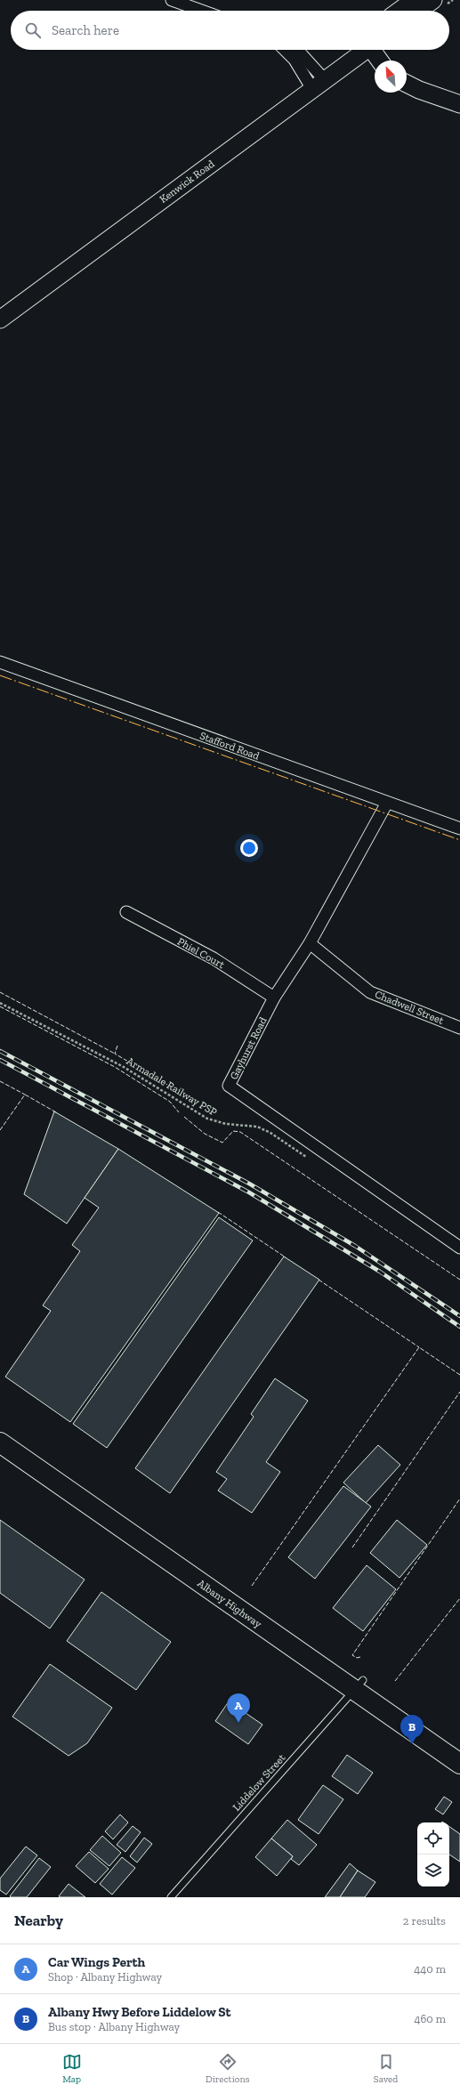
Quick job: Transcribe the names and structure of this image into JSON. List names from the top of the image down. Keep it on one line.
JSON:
{"streets":{"highway":["Albany Highway"],"main road":["Kenwick Road"],"street":["Stafford Road","Phiel Court","Chadwell Street","Gayhurst Road"],"lane":["Liddelow Street"],"path":["Armadale Railway PSP"]},"crossings":[["Stafford Road","Gayhurst Road"],["Phiel Court","Gayhurst Road"],["Chadwell Street","Gayhurst Road"],["Albany Highway","Liddelow Street"]],"north":"top left","page":{"search":"Search here","pins":["A","B"],"heading":["Nearby","2 results"],"list":[{"mark":"A","name":"Car Wings Perth","note":"Shop · Albany Highway","value":"440 m"},{"mark":"B","name":"Albany Hwy Before Liddelow St","note":"Bus stop · Albany Highway","value":"460 m"}],"nav":["Map","Directions","Saved"]}}
